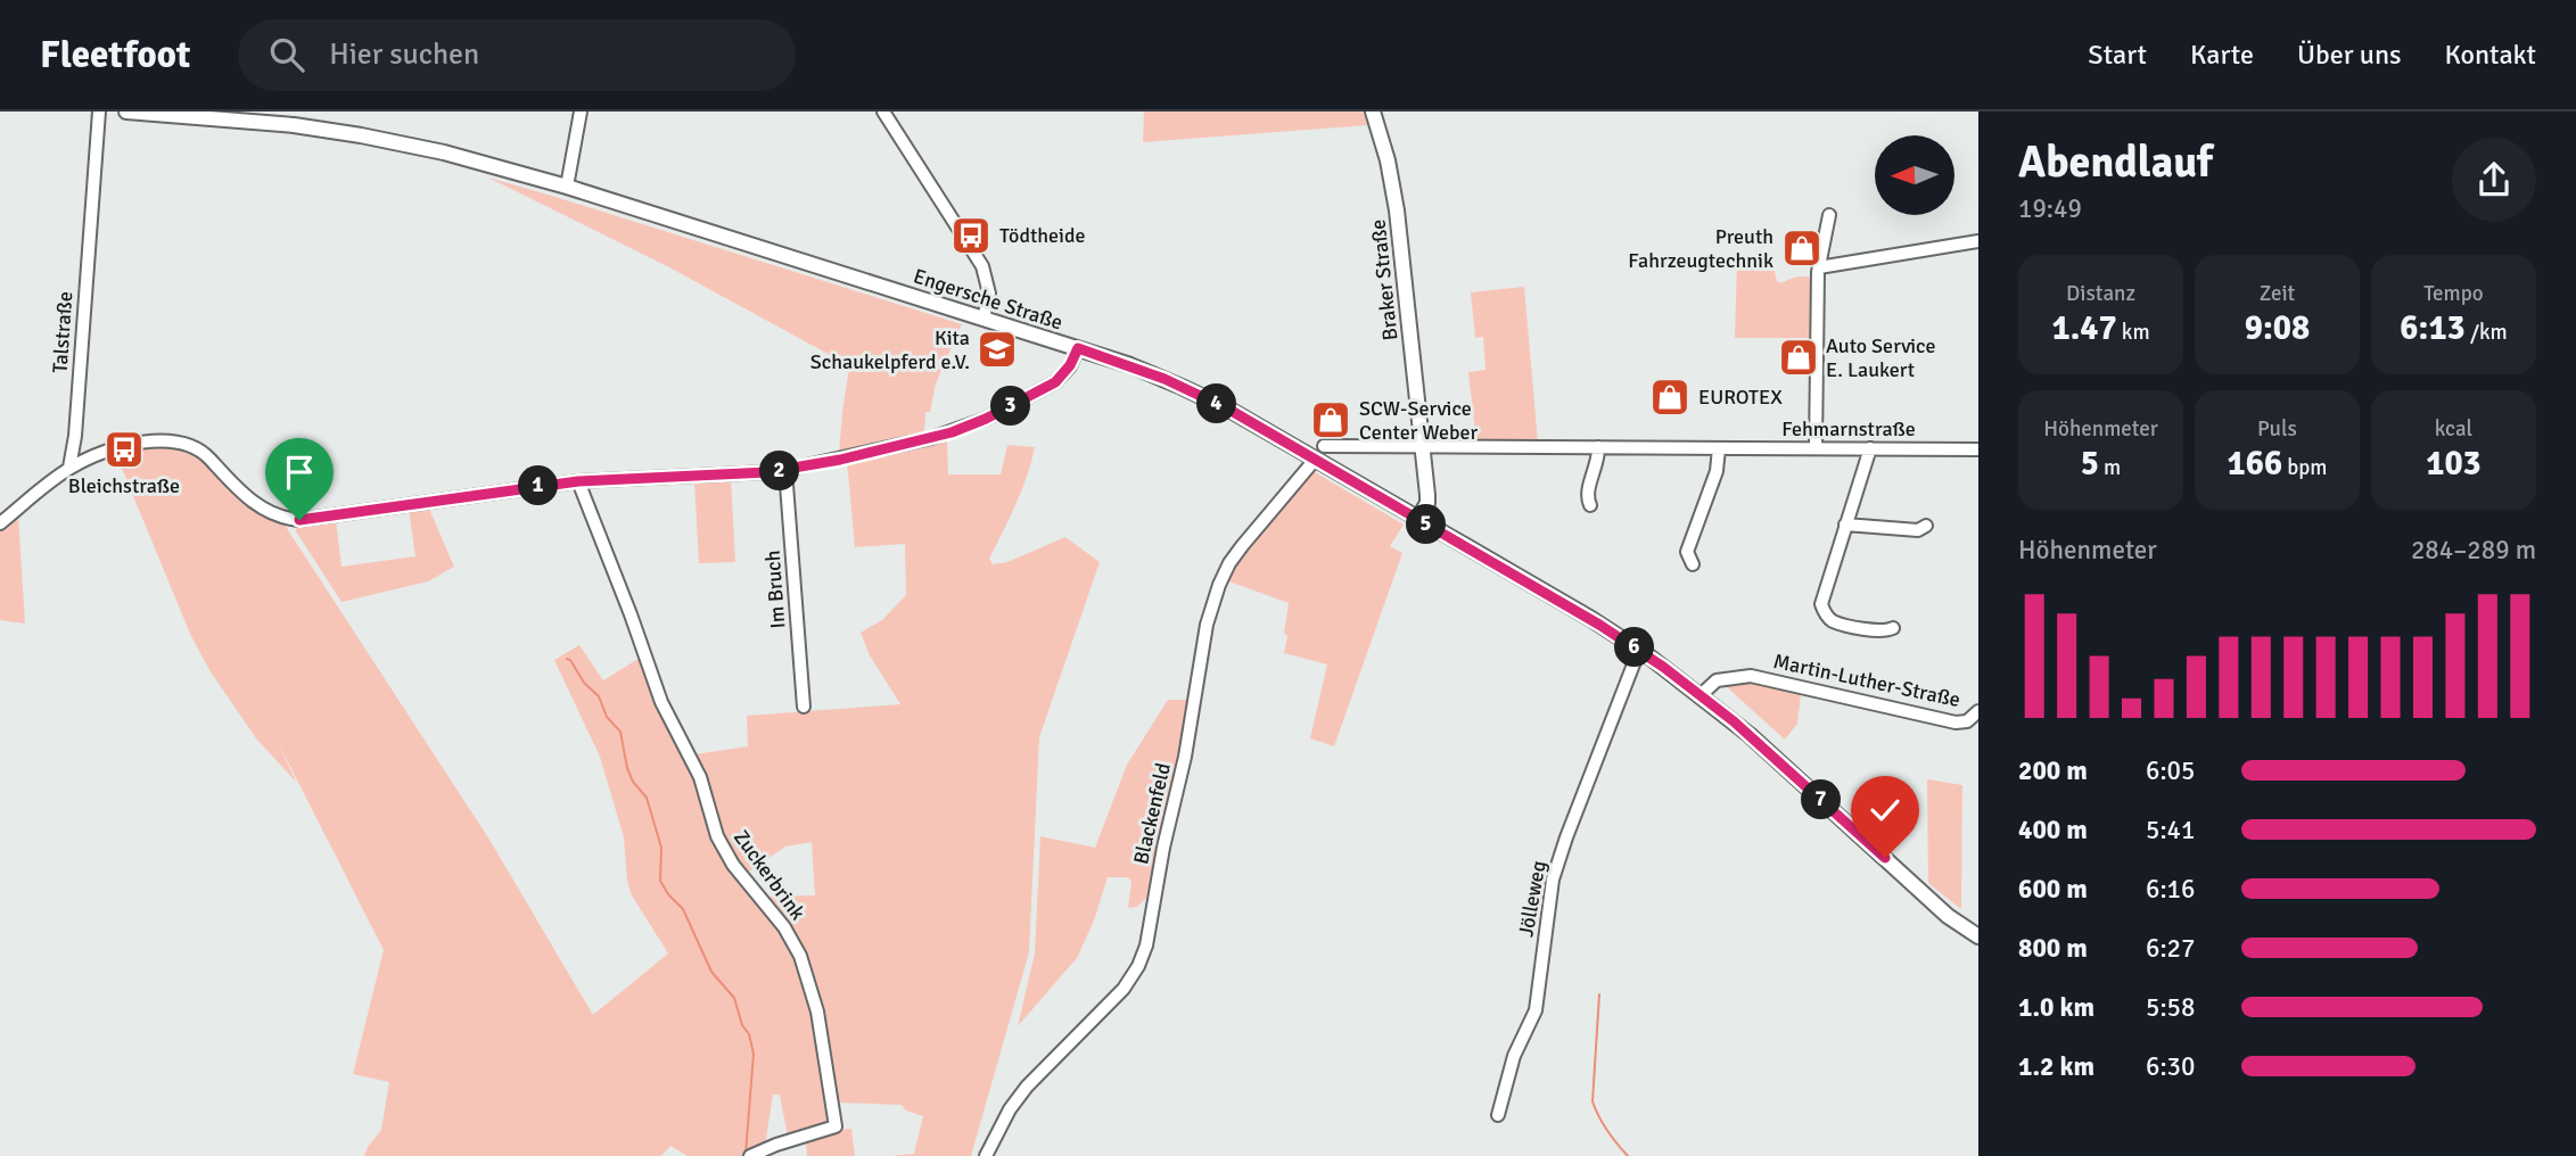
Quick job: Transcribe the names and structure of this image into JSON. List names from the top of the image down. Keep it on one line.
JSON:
{"streets":{"main road":["Braker Straße","Engersche Straße"],"street":["Talstraße","Fehmarnstraße","Im Bruch","Martin-Luther-Straße","Blackenfeld","Zuckerbrink","Jölleweg"]},"crossings":[["Braker Straße","Engersche Straße"],["Braker Straße","Fehmarnstraße"],["Engersche Straße","Martin-Luther-Straße"],["Engersche Straße","Blackenfeld"],["Engersche Straße","Jölleweg"]],"places":{"bus stop":["Tödtheide","Bleichstraße"],"shop":["Preuth Fahrzeugtechnik","Auto Service E. Laukert","EUROTEX","SCW-Service Center Weber"],"school or university":["Kita Schaukelpferd e.V."]},"north":"left","page":{"header":"Fleetfoot","search":"Hier suchen","nav":["Start","Karte","Über uns","Kontakt"],"heading":["Abendlauf","19:49"],"stats":[["Distanz","1.47 km"],["Zeit","9:08"],["Tempo","6:13 /km"],["Höhenmeter","5 m"],["Puls","166 bpm"],["kcal","103"]],"pins":["4","3","2","1","5","6","7"],"chart":["Höhenmeter","284–289 m"],"list":[{"name":"200 m","note":"6:05"},{"name":"400 m","note":"5:41"},{"name":"600 m","note":"6:16"},{"name":"800 m","note":"6:27"},{"name":"1.0 km","note":"5:58"},{"name":"1.2 km","note":"6:30"}]}}
